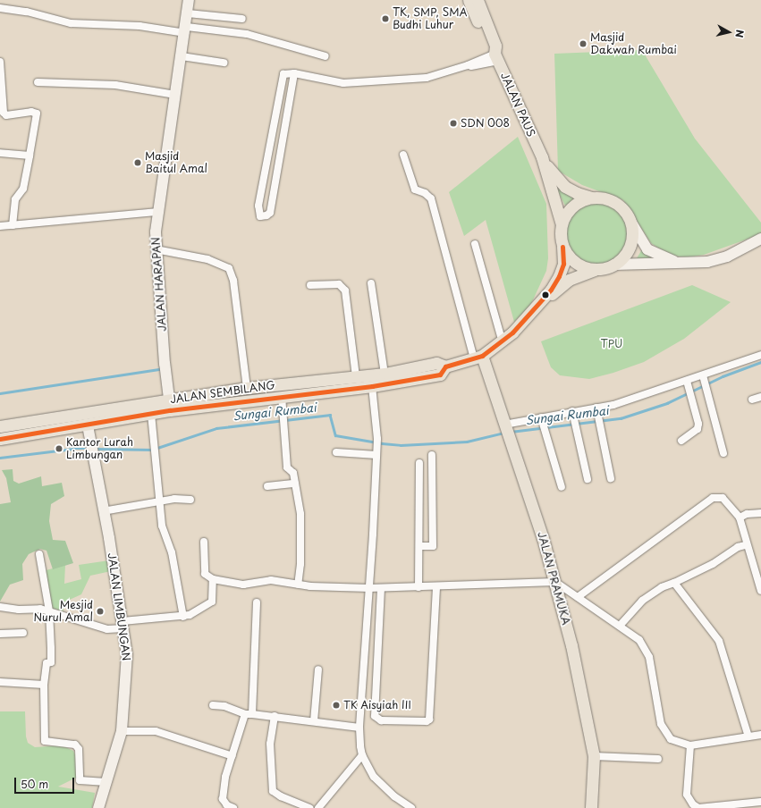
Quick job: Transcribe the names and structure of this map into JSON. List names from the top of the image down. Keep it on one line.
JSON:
{"streets":{"main road":["JALAN PAUS","JALAN SEMBILANG","JALAN PRAMUKA"],"street":["JALAN HARAPAN","JALAN LIMBUNGAN"]},"crossings":[["JALAN PAUS","JALAN SEMBILANG"],["JALAN HARAPAN","JALAN SEMBILANG"],["JALAN SEMBILANG","JALAN PRAMUKA"],["JALAN SEMBILANG","JALAN LIMBUNGAN"]],"water":["Sungai Rumbai"],"parks":["TPU"],"places":["TK, SMP, SMA Budhi Luhur","Masjid Dakwah Rumbai","SDN 008","Masjid Baitul Amal","Kantor Lurah Limbungan","Mesjid Nurul Amal","TK Aisyiah III"],"scale_bar":"50 m","north":"right"}
